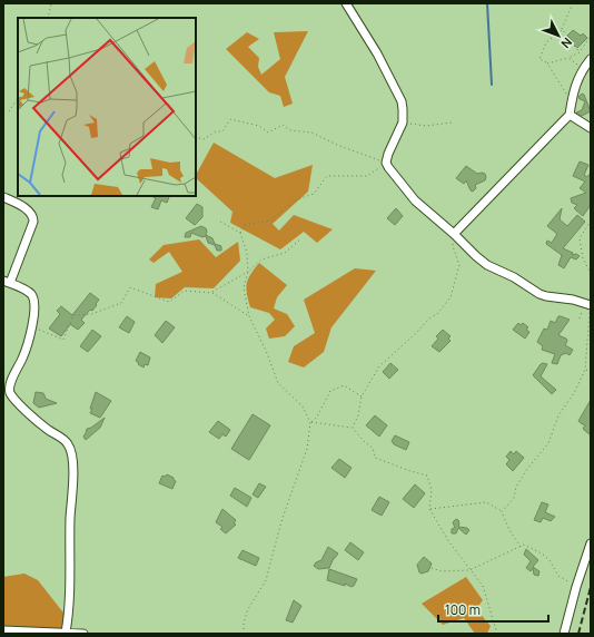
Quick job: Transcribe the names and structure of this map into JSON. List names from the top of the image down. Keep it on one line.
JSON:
{"scale_bar":"100 m","north":"bottom right"}
